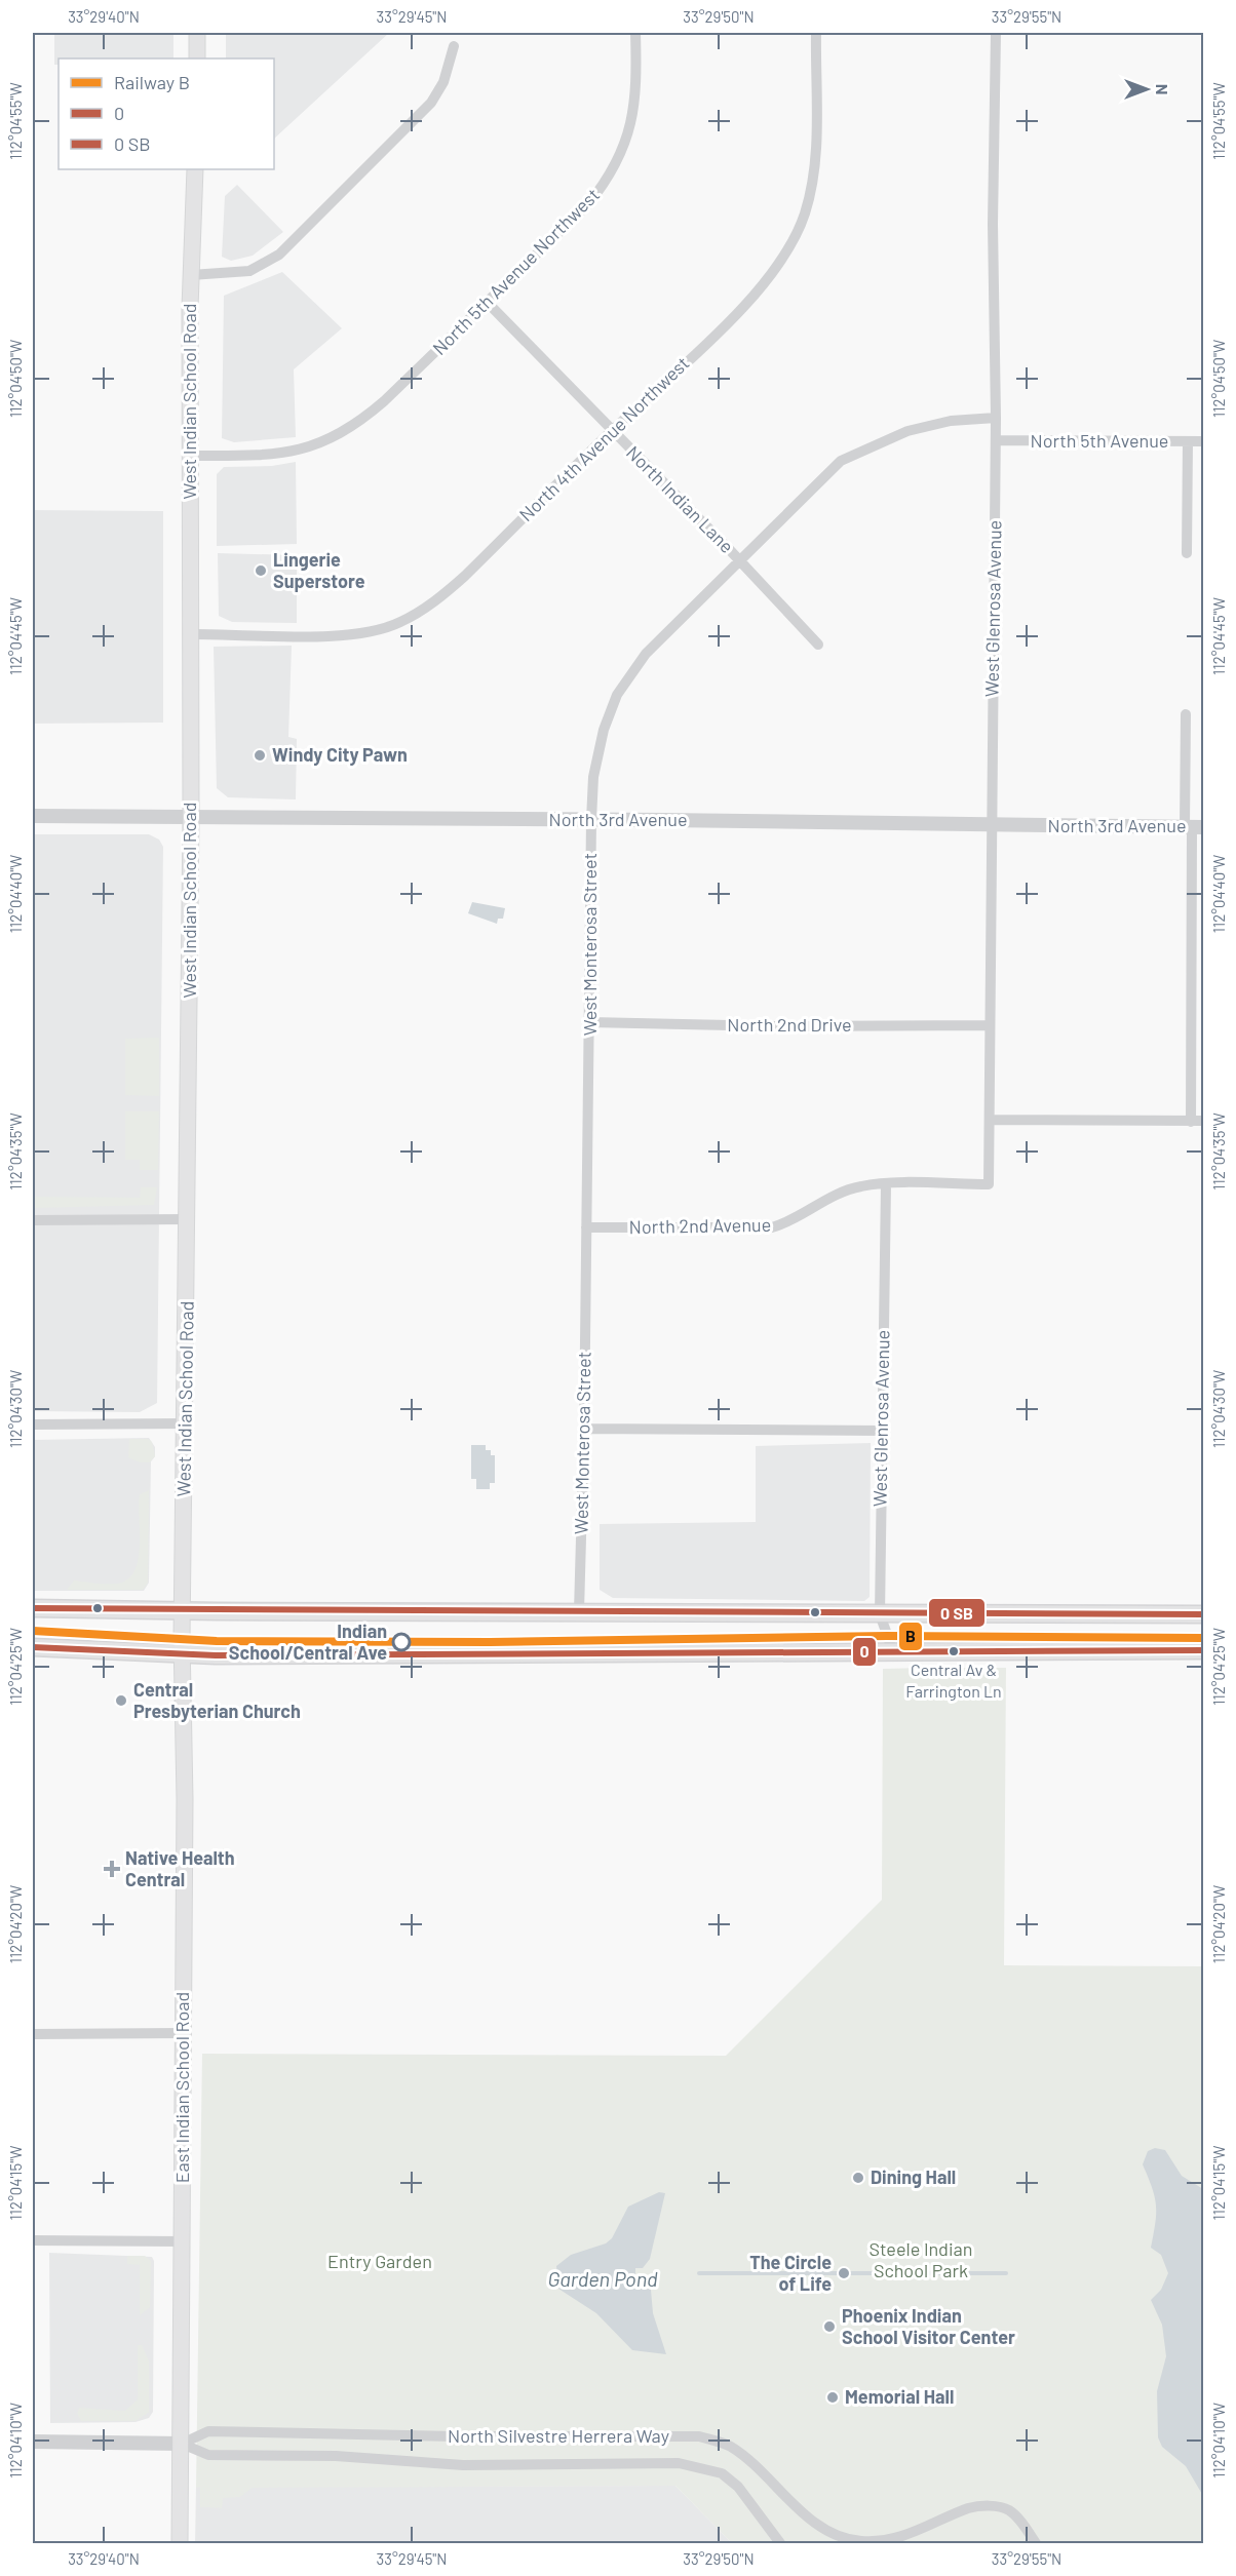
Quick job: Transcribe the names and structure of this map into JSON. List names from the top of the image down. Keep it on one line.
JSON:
{"streets":{"main road":["West Indian School Road","East Indian School Road"],"street":["North 5th Avenue Northwest","North 4th Avenue Northwest","North 5th Avenue","North Indian Lane","West Glenrosa Avenue","North 3rd Avenue","West Monterosa Street","North 2nd Drive","North 2nd Avenue","North Silvestre Herrera Way"]},"crossings":[["North 5th Avenue Northwest","West Indian School Road"],["North 5th Avenue Northwest","North Indian Lane"],["West Indian School Road","North 4th Avenue Northwest"],["West Indian School Road","North 3rd Avenue"],["West Indian School Road","East Indian School Road"],["North 4th Avenue Northwest","North Indian Lane"],["North 5th Avenue","West Glenrosa Avenue"],["North Indian Lane","West Monterosa Street"],["West Glenrosa Avenue","North 3rd Avenue"],["West Glenrosa Avenue","West Monterosa Street"],["West Glenrosa Avenue","North 2nd Drive"],["West Glenrosa Avenue","North 2nd Avenue"],["North 3rd Avenue","West Monterosa Street"],["West Monterosa Street","North 2nd Drive"],["West Monterosa Street","North 2nd Avenue"],["East Indian School Road","North Silvestre Herrera Way"]],"water":["Garden Pond"],"parks":["Steele Indian School Park","Entry Garden"],"places":{"other":["Lingerie Superstore","Windy City Pawn","Indian School/Central Ave","Central Av & Farrington Ln","Central Presbyterian Church","Dining Hall","The Circle of Life","Phoenix Indian School Visitor Center","Memorial Hall"],"health":["Native Health Central"]},"lines":["rail line B","transit line 0"],"legend":["Railway B","0","0 SB"],"north":"right","coordinates":["33°29'40\"N","33°29'45\"N","33°29'50\"N","33°29'55\"N","112°04'55\"W","112°04'50\"W","112°04'45\"W","112°04'40\"W","112°04'35\"W","112°04'30\"W","112°04'25\"W","112°04'20\"W","112°04'15\"W","112°04'10\"W"]}
